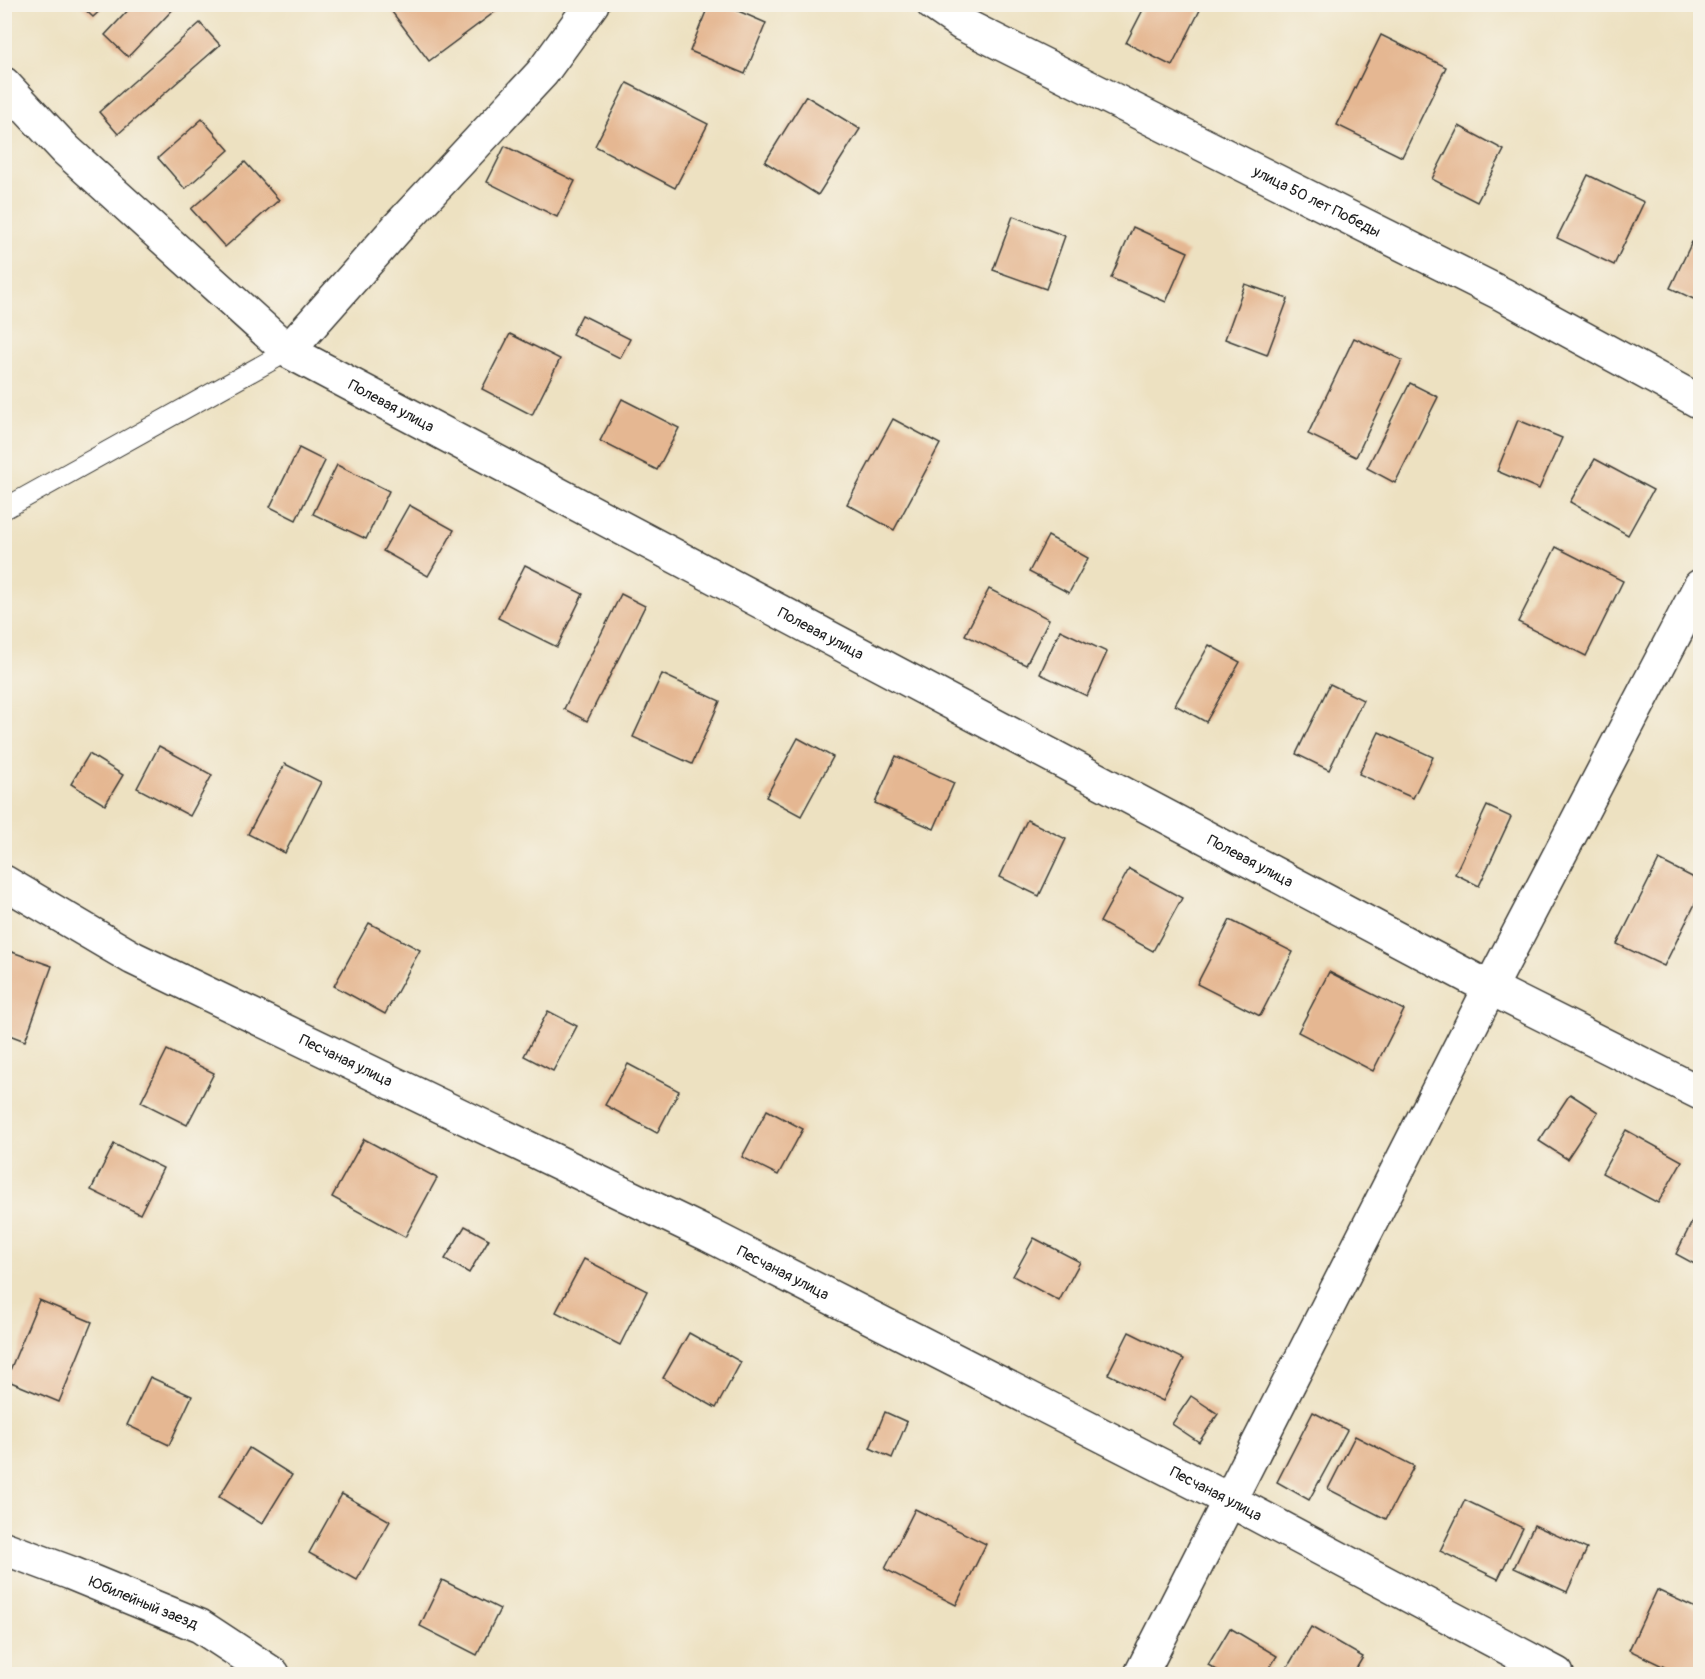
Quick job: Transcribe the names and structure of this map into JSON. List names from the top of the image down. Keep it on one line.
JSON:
{"streets":{"street":["улица 50 лет Победы","Полевая улица","Песчаная улица","Юбилейный заезд"]}}
